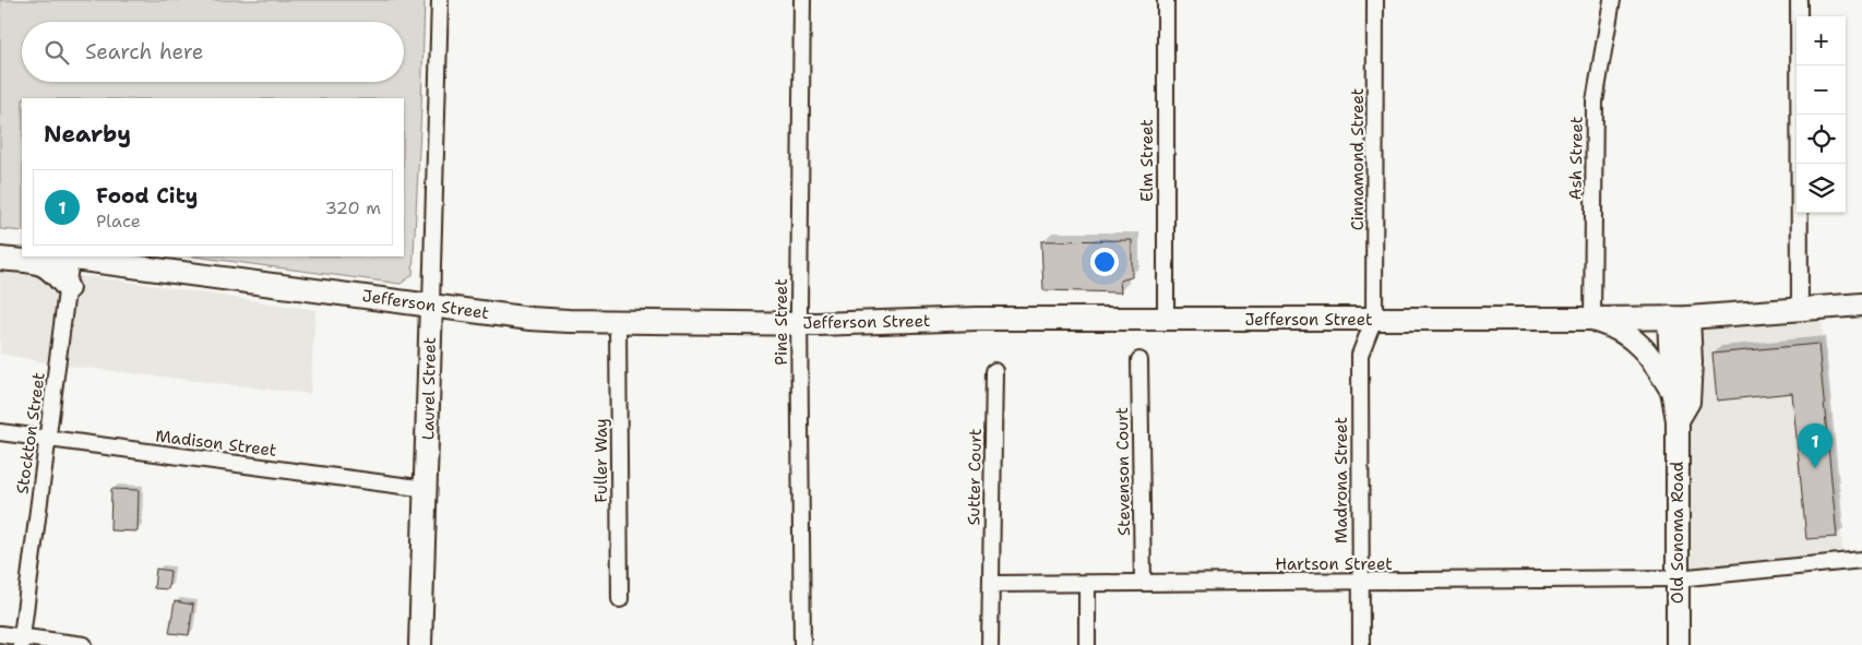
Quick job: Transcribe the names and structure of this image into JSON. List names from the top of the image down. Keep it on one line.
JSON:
{"streets":{"main road":["Jefferson Street","Laurel Street","Old Sonoma Road"],"street":["Ash Street","Cinnamond Street","Elm Street","Pine Street","Stockton Street","Madison Street","Fuller Way","Stevenson Court","Sutter Court","Madrona Street","Hartson Street"]},"crossings":[["Ash Street","Jefferson Street"],["Cinnamond Street","Jefferson Street"],["Cinnamond Street","Madrona Street"],["Elm Street","Jefferson Street"],["Jefferson Street","Pine Street"],["Jefferson Street","Laurel Street"],["Jefferson Street","Stockton Street"],["Jefferson Street","Fuller Way"],["Jefferson Street","Madrona Street"],["Jefferson Street","Old Sonoma Road"],["Laurel Street","Madison Street"],["Stockton Street","Madison Street"],["Stevenson Court","Hartson Street"],["Sutter Court","Hartson Street"],["Madrona Street","Hartson Street"],["Old Sonoma Road","Hartson Street"]],"page":{"map_buttons":["+","−"],"search":"Search here","heading":"Nearby","list":[{"mark":"1","name":"Food City","note":"Place","value":"320 m"}],"pins":"1"}}
